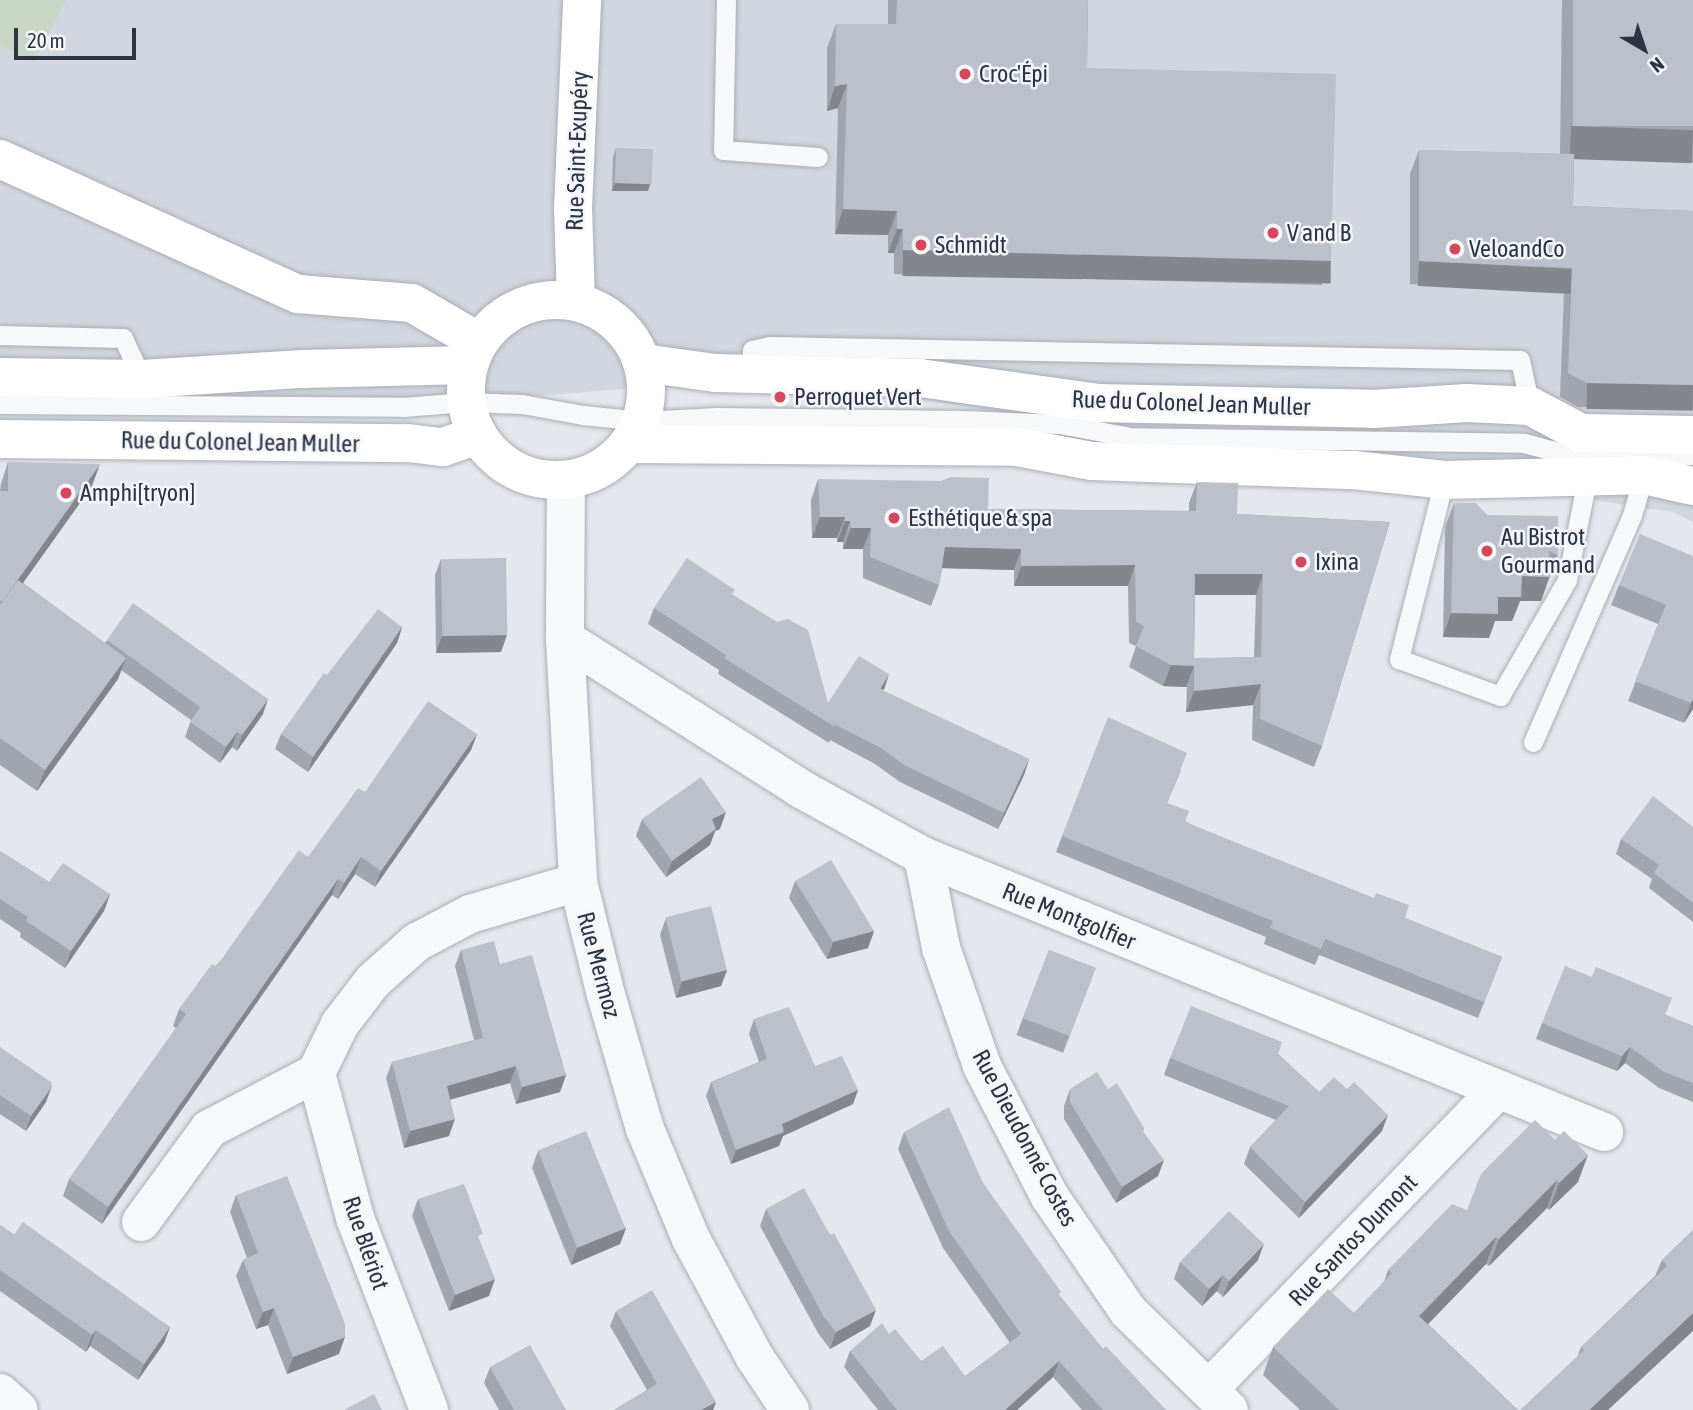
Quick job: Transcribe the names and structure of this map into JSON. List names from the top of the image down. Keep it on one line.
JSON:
{"streets":{"main road":["Rue Saint-Exupéry","Rue du Colonel Jean Muller"],"street":["Rue Montgolfier","Rue Mermoz","Rue Dieudonné Costes","Rue Santos Dumont","Rue Blériot"]},"crossings":[["Rue Montgolfier","Rue Mermoz"],["Rue Montgolfier","Rue Dieudonné Costes"],["Rue Montgolfier","Rue Santos Dumont"],["Rue Dieudonné Costes","Rue Santos Dumont"]],"places":["Croc'Épi","V and B","Schmidt","VeloandCo","Perroquet Vert","Amphi[tryon]","Esthétique & spa","Au Bistrot Gourmand","Ixina"],"scale_bar":"20 m","north":"bottom right"}
